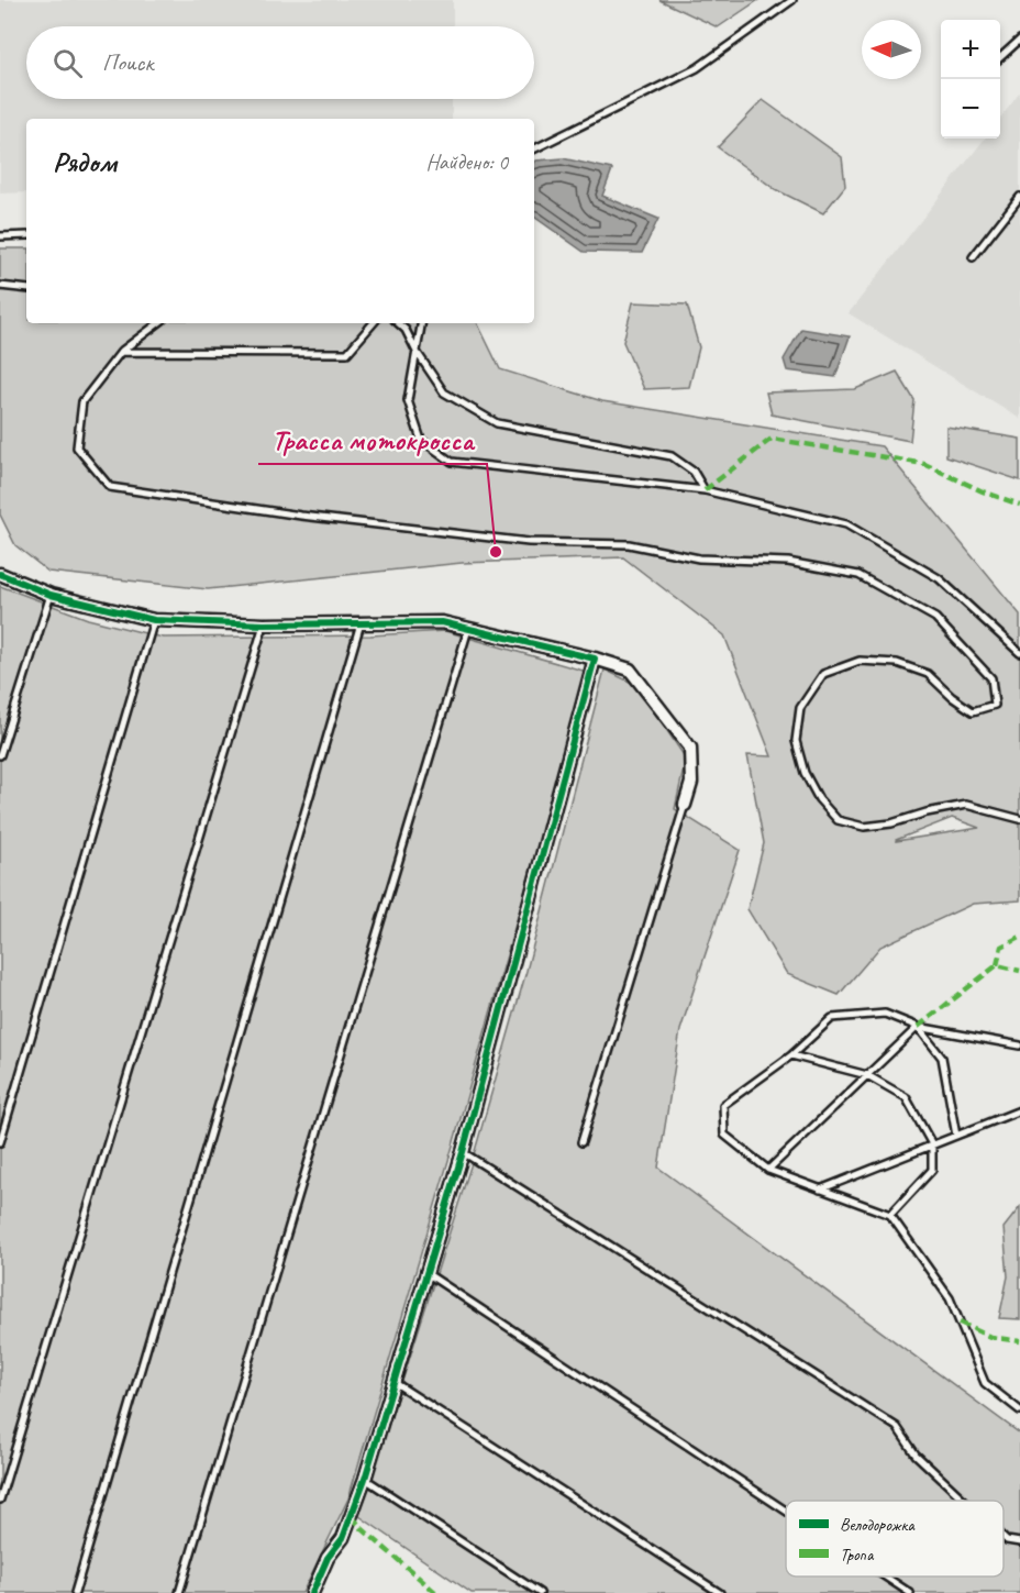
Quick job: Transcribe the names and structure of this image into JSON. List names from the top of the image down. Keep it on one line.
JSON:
{"places":["Трасса мотокросса"],"legend":["Велодорожка","Тропа"],"north":"left","page":{"map_buttons":["+","−"],"search":"Поиск","heading":["Рядом","Найдено: 0"]}}
